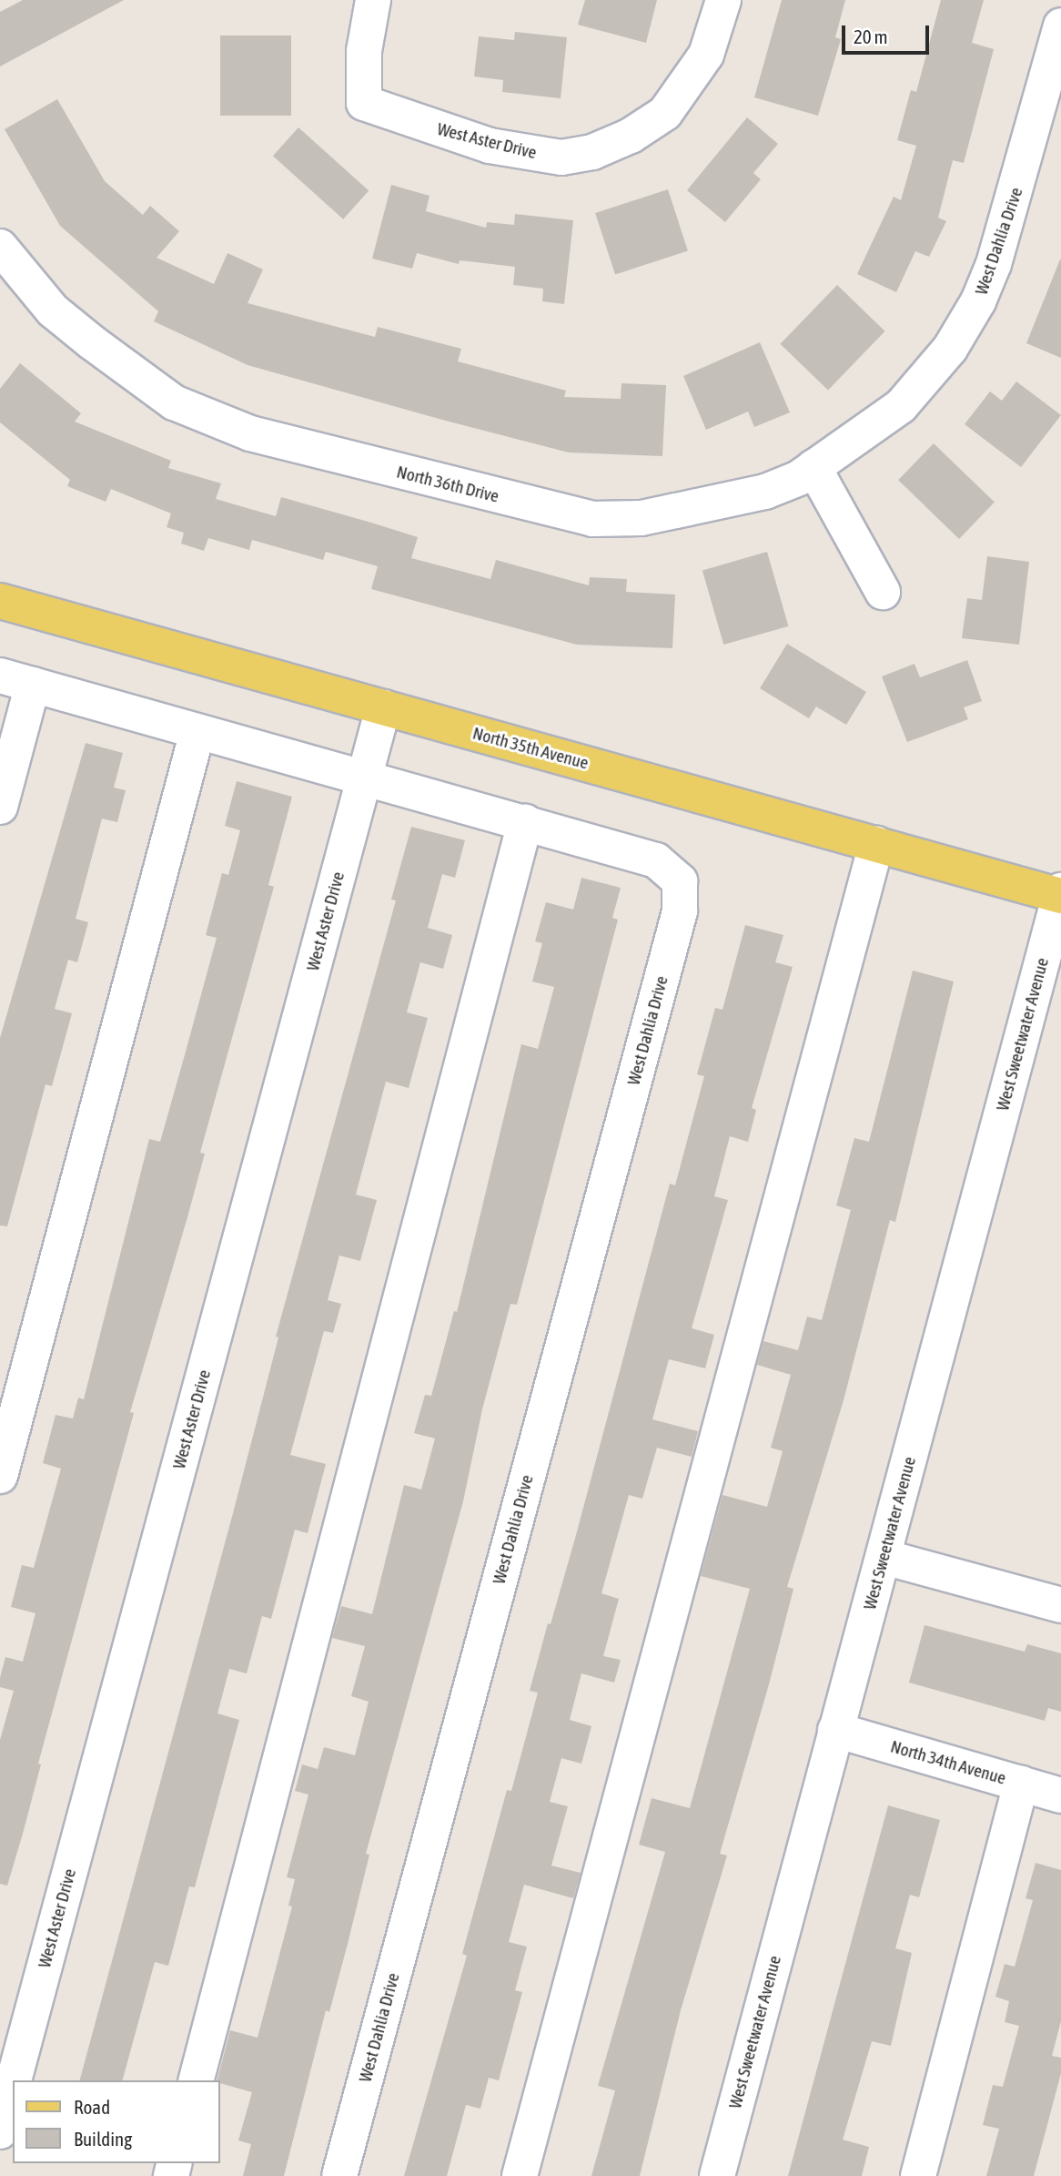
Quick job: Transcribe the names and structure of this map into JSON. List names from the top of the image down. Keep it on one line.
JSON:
{"streets":{"main road":["North 35th Avenue"],"street":["West Aster Drive","West Dahlia Drive","North 36th Drive","West Sweetwater Avenue","North 34th Avenue"]},"crossings":[["West Aster Drive","North 35th Avenue"],["West Dahlia Drive","North 36th Drive"],["North 35th Avenue","West Sweetwater Avenue"],["West Sweetwater Avenue","North 34th Avenue"]],"legend":["Road","Building"],"scale_bar":"20 m"}
